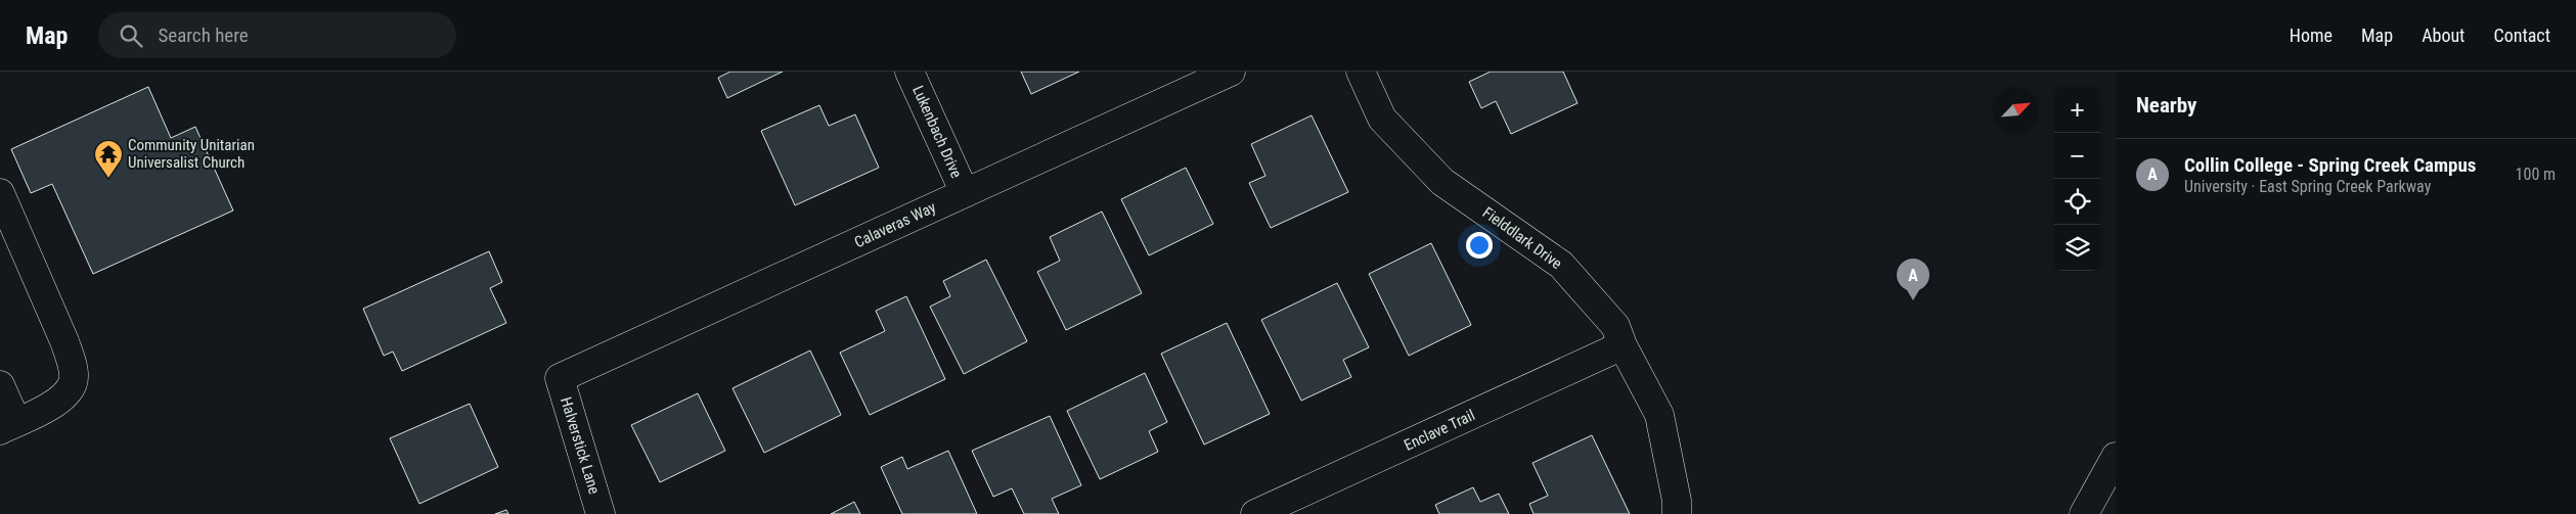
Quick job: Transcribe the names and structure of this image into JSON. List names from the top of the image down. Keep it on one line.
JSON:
{"streets":{"street":["Lukenbach Drive","Calaveras Way","Fielddlark Drive","Enclave Trail","Halverstick Lane"]},"crossings":[["Lukenbach Drive","Calaveras Way"],["Calaveras Way","Halverstick Lane"],["Fielddlark Drive","Enclave Trail"]],"places":{"temple":["Community Unitarian Universalist Church"]},"north":"top right","page":{"header":"Map","search":"Search here","nav":["Home","Map","About","Contact"],"heading":"Nearby","map_buttons":["+","−"],"list":[{"mark":"A","name":"Collin College - Spring Creek Campus","note":"University · East Spring Creek Parkway","value":"100 m"}],"pins":"A"}}
